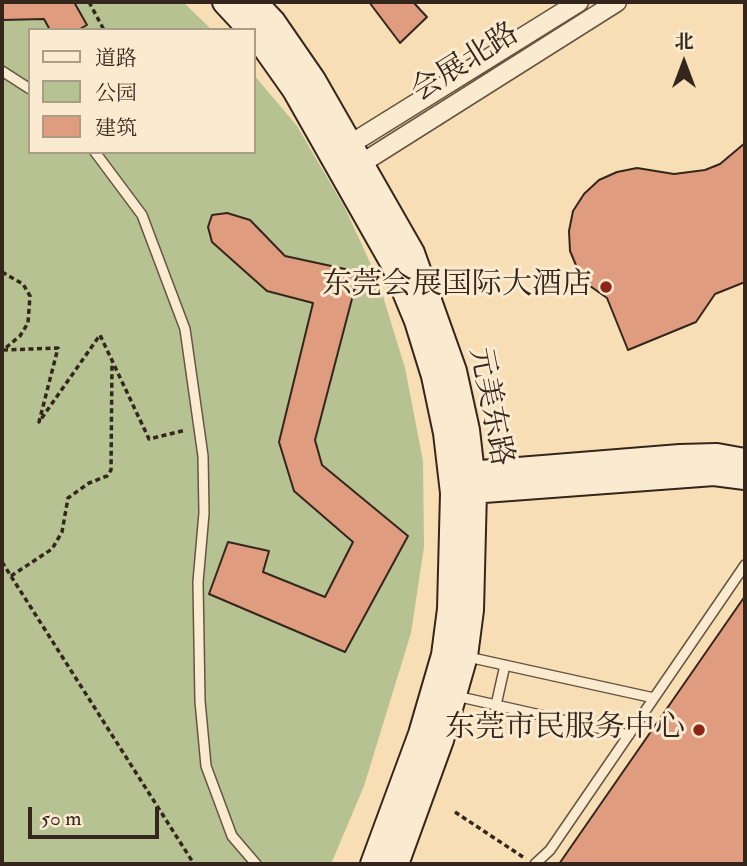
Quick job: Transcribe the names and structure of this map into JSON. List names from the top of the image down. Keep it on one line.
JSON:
{"streets":{"street":["会展北路","元美东路"]},"crossings":[["会展北路","元美东路"]],"places":["东莞会展国际大酒店","东莞市民服务中心"],"legend":["道路","公园","建筑"],"scale_bar":"50 m","north":"top"}
